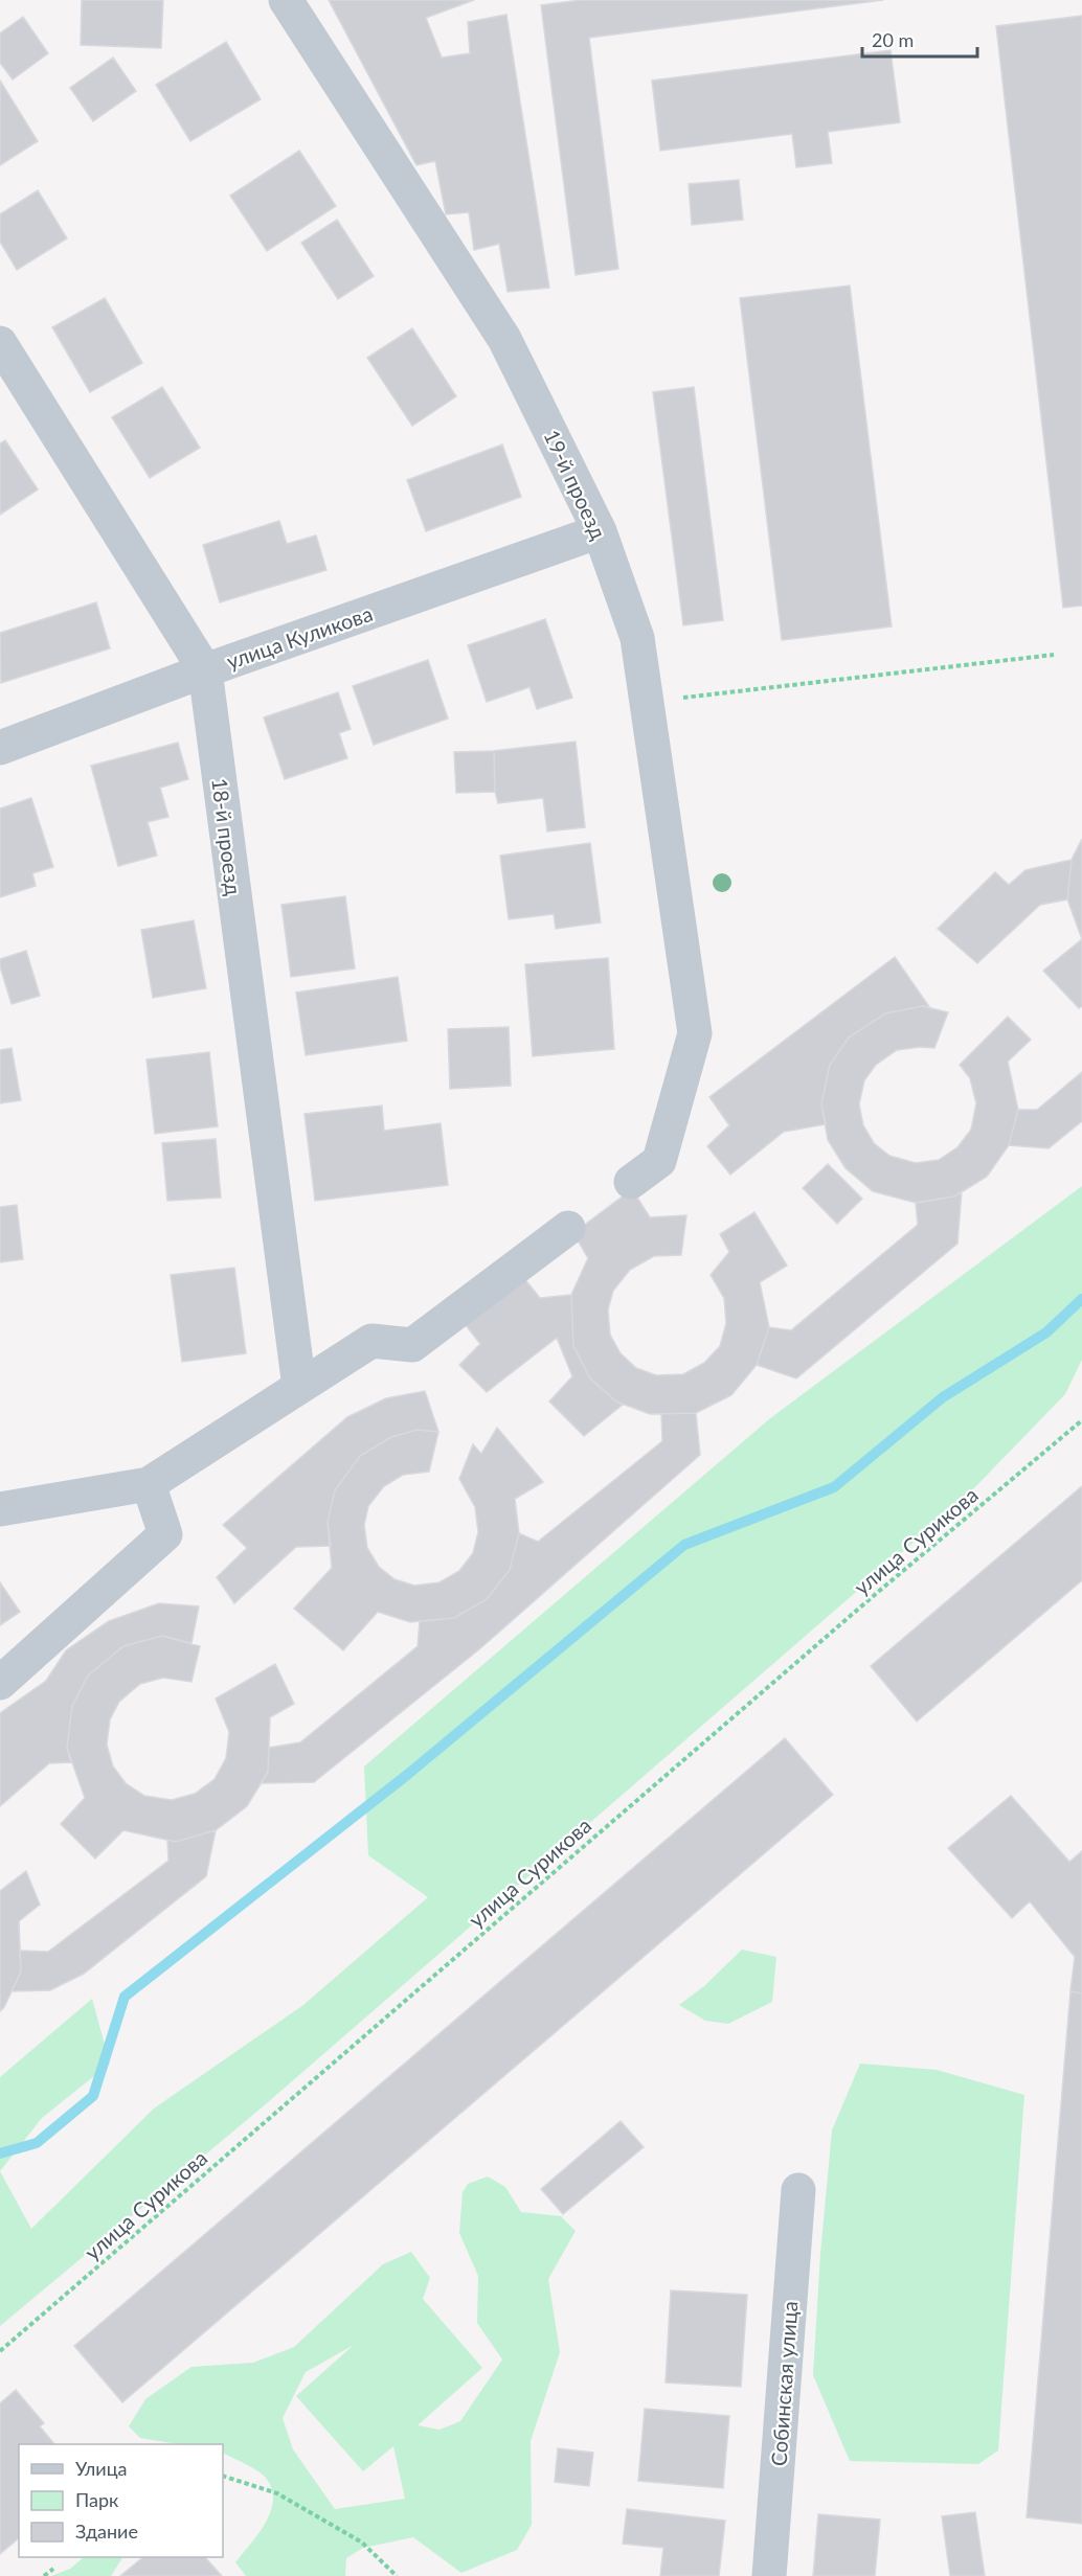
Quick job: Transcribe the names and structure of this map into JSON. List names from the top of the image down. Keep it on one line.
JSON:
{"streets":{"street":["19-й проезд","улица Куликова","18-й проезд","Собинская улица"],"path":["улица Сурикова"]},"crossings":[["19-й проезд","улица Куликова"],["улица Куликова","18-й проезд"]],"legend":["Улица","Парк","Здание"],"scale_bar":"20 m"}
